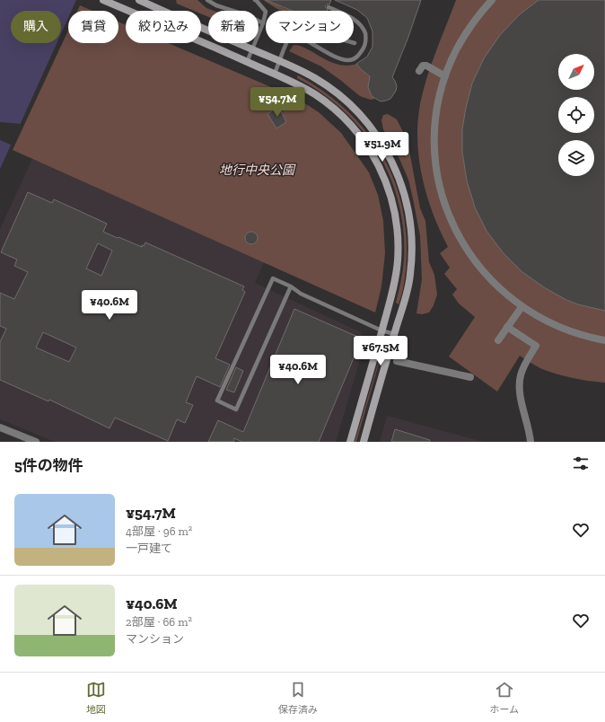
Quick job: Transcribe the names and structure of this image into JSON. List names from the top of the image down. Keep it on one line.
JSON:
{"parks":["地行中央公園"],"north":"top right","page":{"chip":["購入","賃貸","絞り込み","新着","マンション"],"price":["¥54.7M","¥51.9M","¥40.6M","¥67.5M","¥40.6M"],"heading":"5件の物件","list":[{"name":"¥54.7M","note":"4部屋 · 96 m² · 一戸建て"},{"name":"¥40.6M","note":"2部屋 · 66 m² · マンション"}],"tabs":["地図","保存済み","ホーム"]}}
